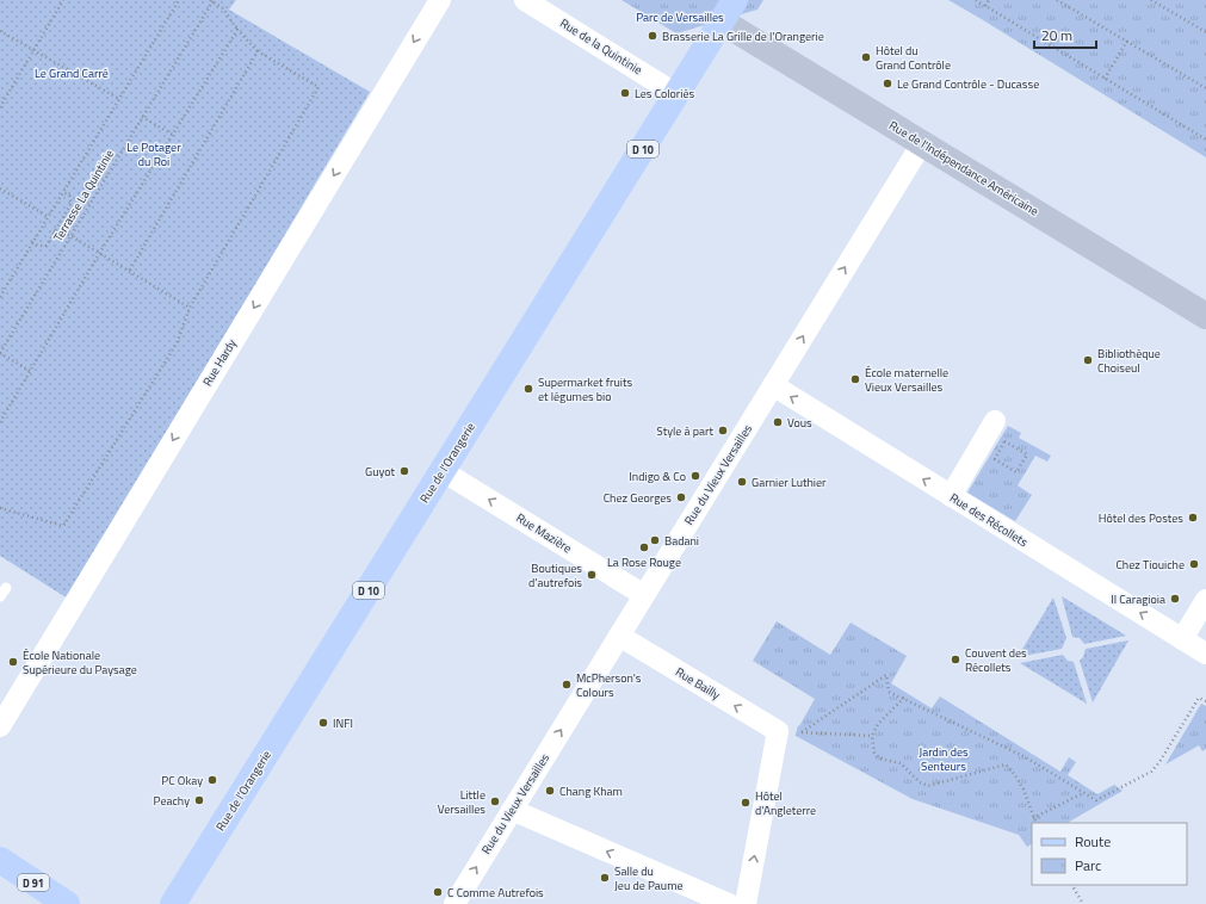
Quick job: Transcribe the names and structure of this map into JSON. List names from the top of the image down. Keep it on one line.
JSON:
{"streets":{"main road":["D 10","Rue de l'Indépendance Américaine","Rue de l'Orangerie","D 91"],"street":["Rue de la Quintinie","Rue Hardy","Rue du Vieux Versailles","Rue des Récollets","Rue Mazière","Rue Bailly"],"path":["Terrasse La Quintinie"]},"crossings":[["Rue de la Quintinie","Rue de l'Orangerie"],["Rue de l'Indépendance Américaine","Rue de l'Orangerie"],["Rue de l'Indépendance Américaine","Rue du Vieux Versailles"],["Rue de l'Orangerie","Rue Mazière"],["Rue du Vieux Versailles","Rue des Récollets"],["Rue du Vieux Versailles","Rue Mazière"],["Rue du Vieux Versailles","Rue Bailly"]],"one_way":["Rue Hardy","Rue du Vieux Versailles","Rue des Récollets","Rue Mazière","Rue Bailly"],"parks":["Parc de Versailles","Le Grand Carré","Le Potager du Roi","Jardin des Senteurs"],"places":["Brasserie La Grille de l'Orangerie","Hôtel du Grand Contrôle","Le Grand Contrôle - Ducasse","Les Coloriés","Bibliothèque Choiseul","École maternelle Vieux Versailles","Supermarket fruits et légumes bio","Vous","Style à part","Guyot","Indigo & Co","Garnier Luthier","Chez Georges","Hôtel des Postes","Badani","La Rose Rouge","Chez Tiouiche","Boutiques d’autrefois","Il Caragioia","Couvent des Récollets","École Nationale Supérieure du Paysage","McPherson's Colours","INFI","PC Okay","Chang Kham","Peachy","Little Versailles","Hôtel d'Angleterre","Salle du Jeu de Paume","C Comme Autrefois"],"legend":["Route","Parc"],"scale_bar":"20 m"}
